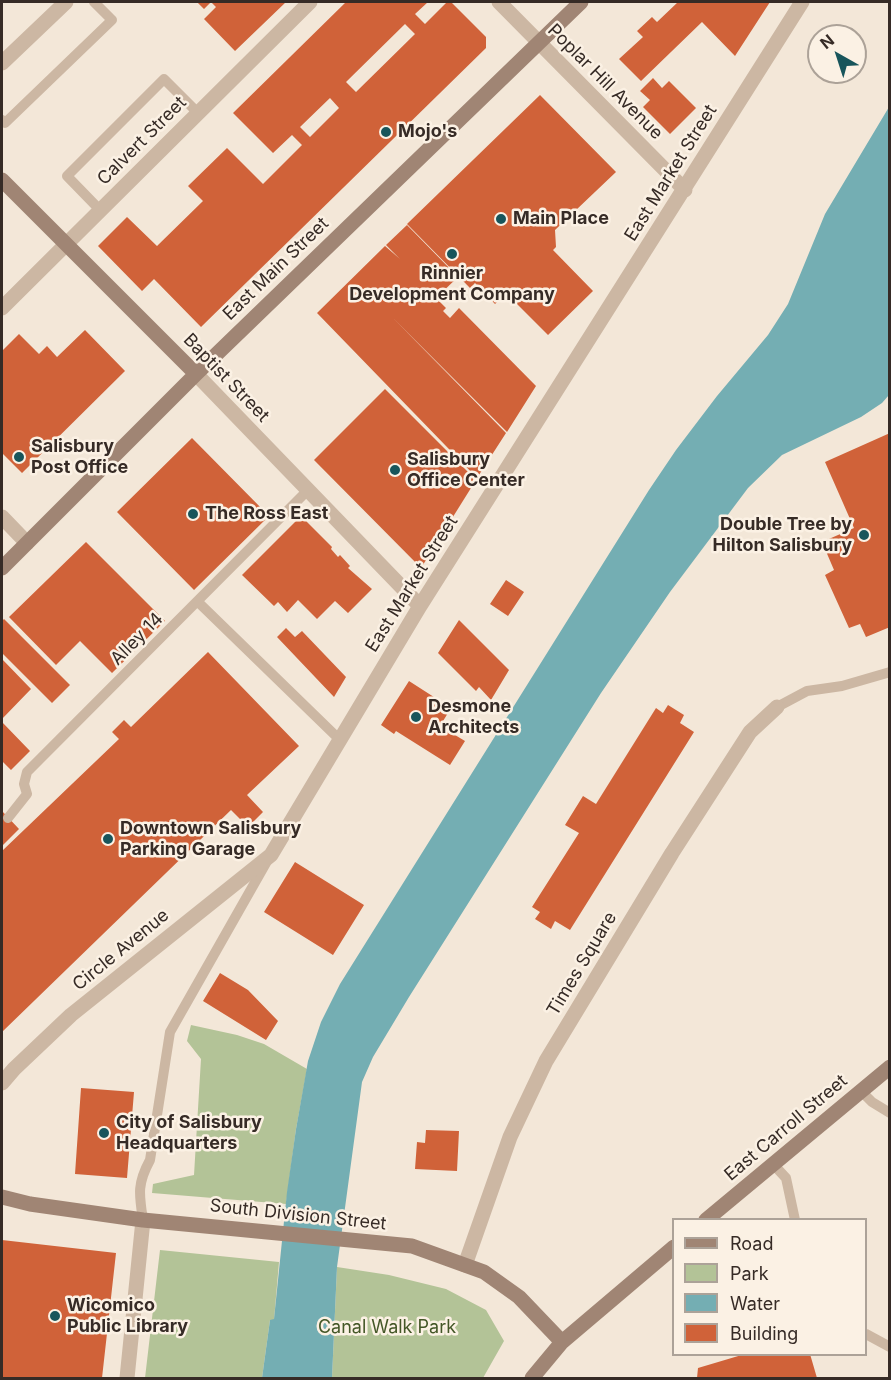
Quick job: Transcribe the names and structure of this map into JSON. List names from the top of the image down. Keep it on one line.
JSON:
{"streets":{"street":["Poplar Hill Avenue","Calvert Street","East Market Street","East Main Street","Baptist Street","Circle Avenue","Times Square","East Carroll Street","South Division Street"],"lane":["Alley 14"]},"crossings":[["Poplar Hill Avenue","East Market Street"],["Poplar Hill Avenue","East Main Street"],["Calvert Street","Baptist Street"],["East Market Street","Baptist Street"],["East Market Street","Circle Avenue"],["East Market Street","South Division Street"],["East Main Street","Baptist Street"],["Baptist Street","Alley 14"],["Times Square","South Division Street"]],"parks":["Canal Walk Park"],"places":["Mojo's","Main Place","Rinnier Development Company","Salisbury Post Office","Salisbury Office Center","The Ross East","Double Tree by Hilton Salisbury","Desmone Architects","Downtown Salisbury Parking Garage","City of Salisbury Headquarters","Wicomico Public Library"],"legend":["Road","Park","Water","Building"],"north":"top left"}
